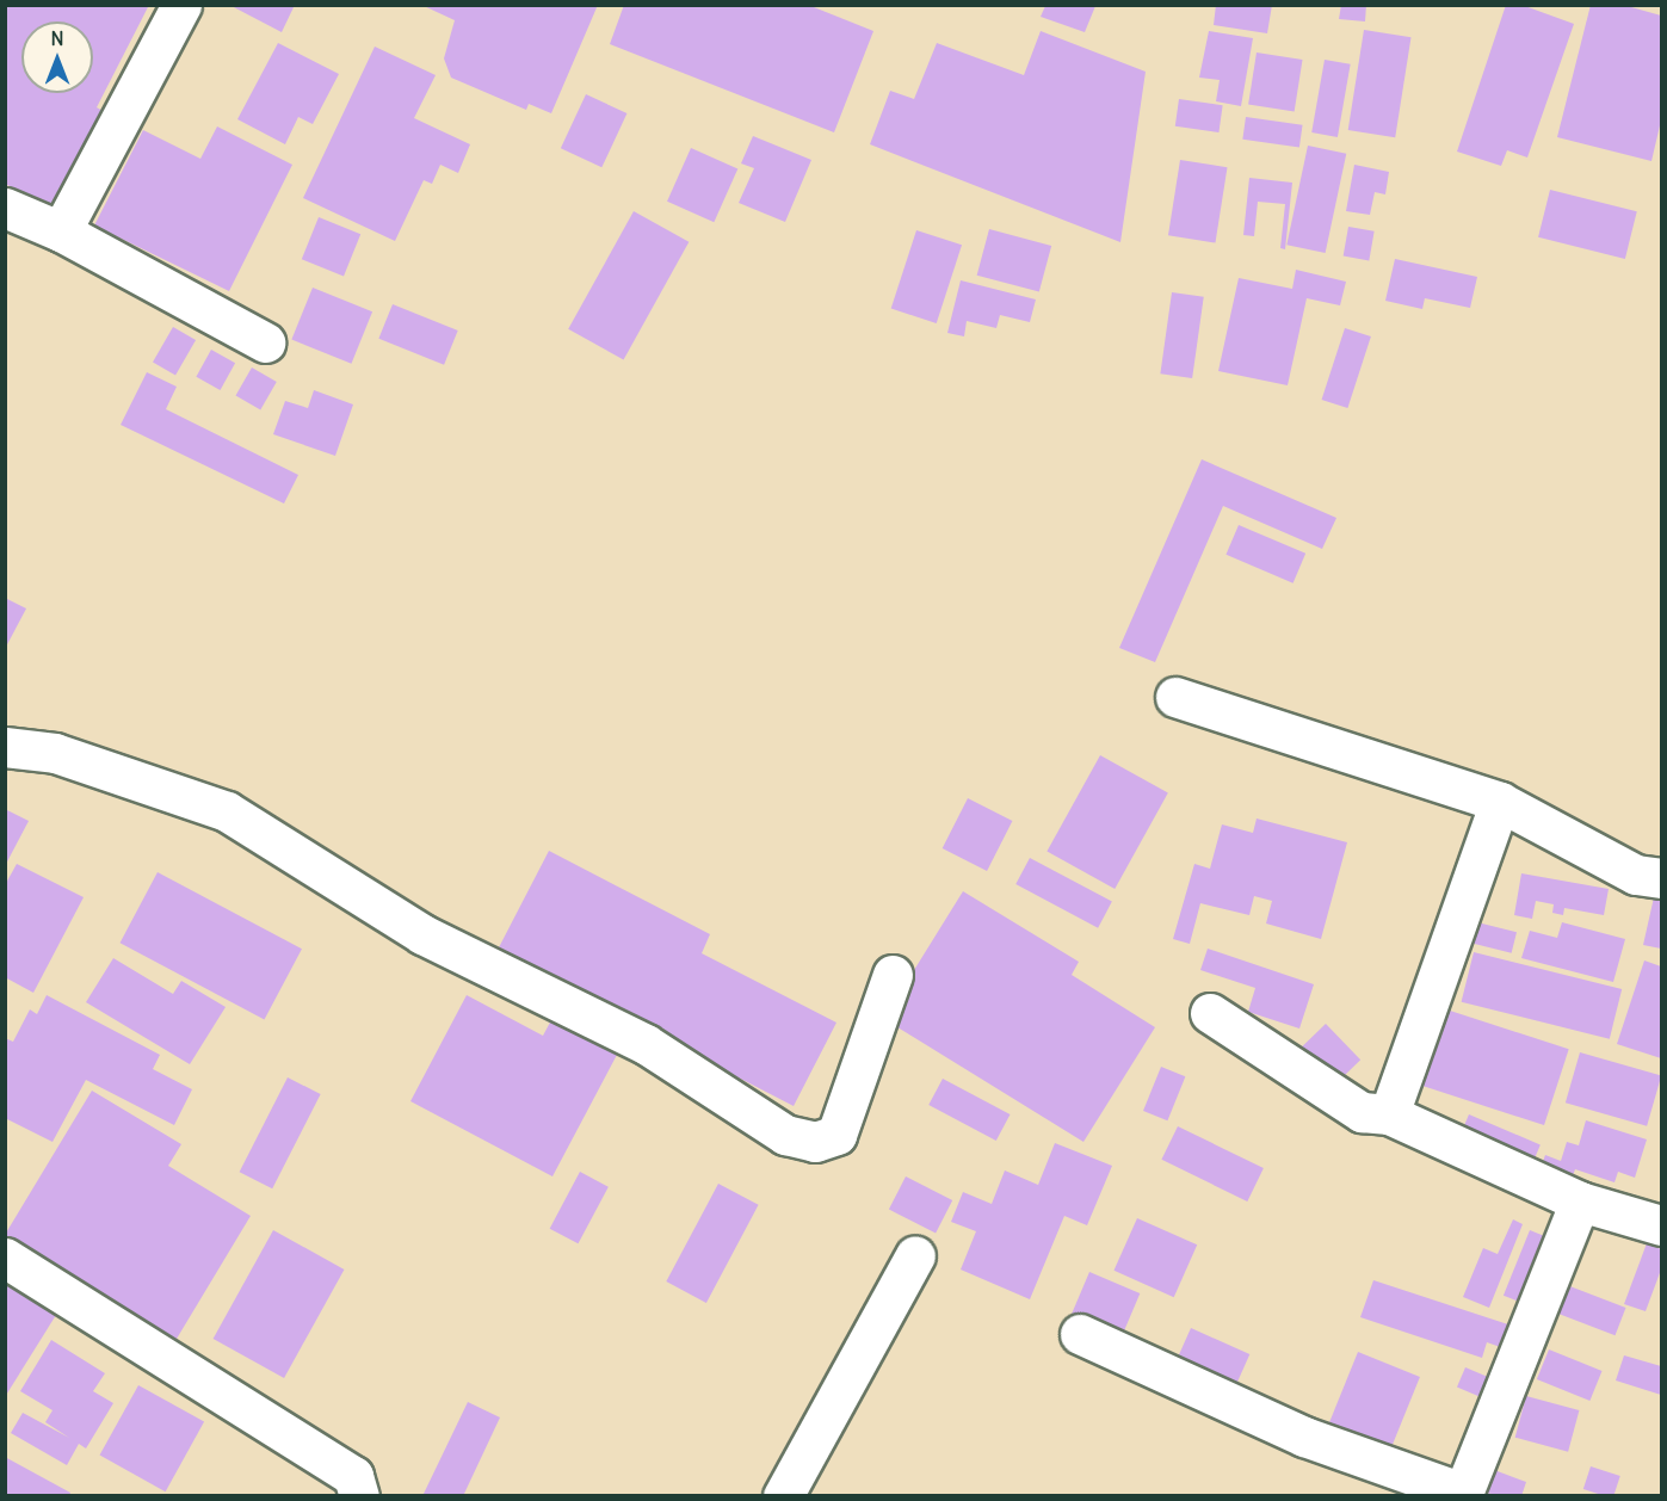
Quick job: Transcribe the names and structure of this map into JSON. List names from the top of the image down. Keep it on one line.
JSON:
{"north":"top"}
